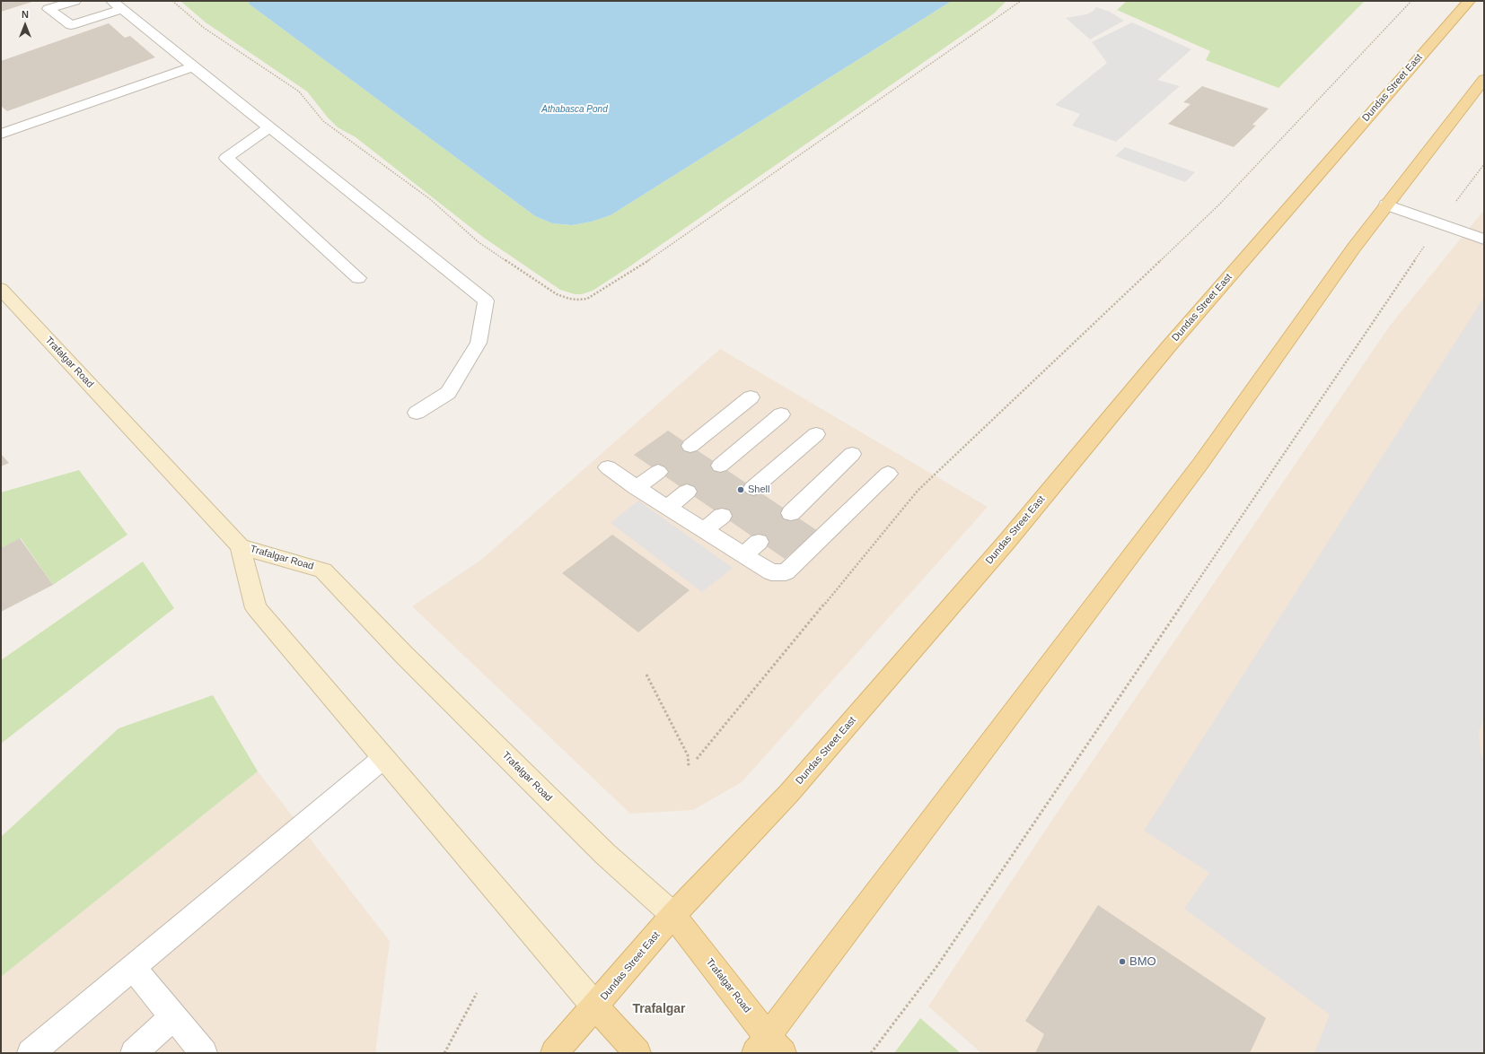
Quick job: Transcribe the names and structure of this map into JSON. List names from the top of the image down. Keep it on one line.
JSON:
{"streets":{"main road":["Dundas Street East","Trafalgar Road"]},"crossings":[["Dundas Street East","Trafalgar Road"]],"districts":["Trafalgar"],"water":["Athabasca Pond"],"places":["Shell","BMO"],"north":"top"}
